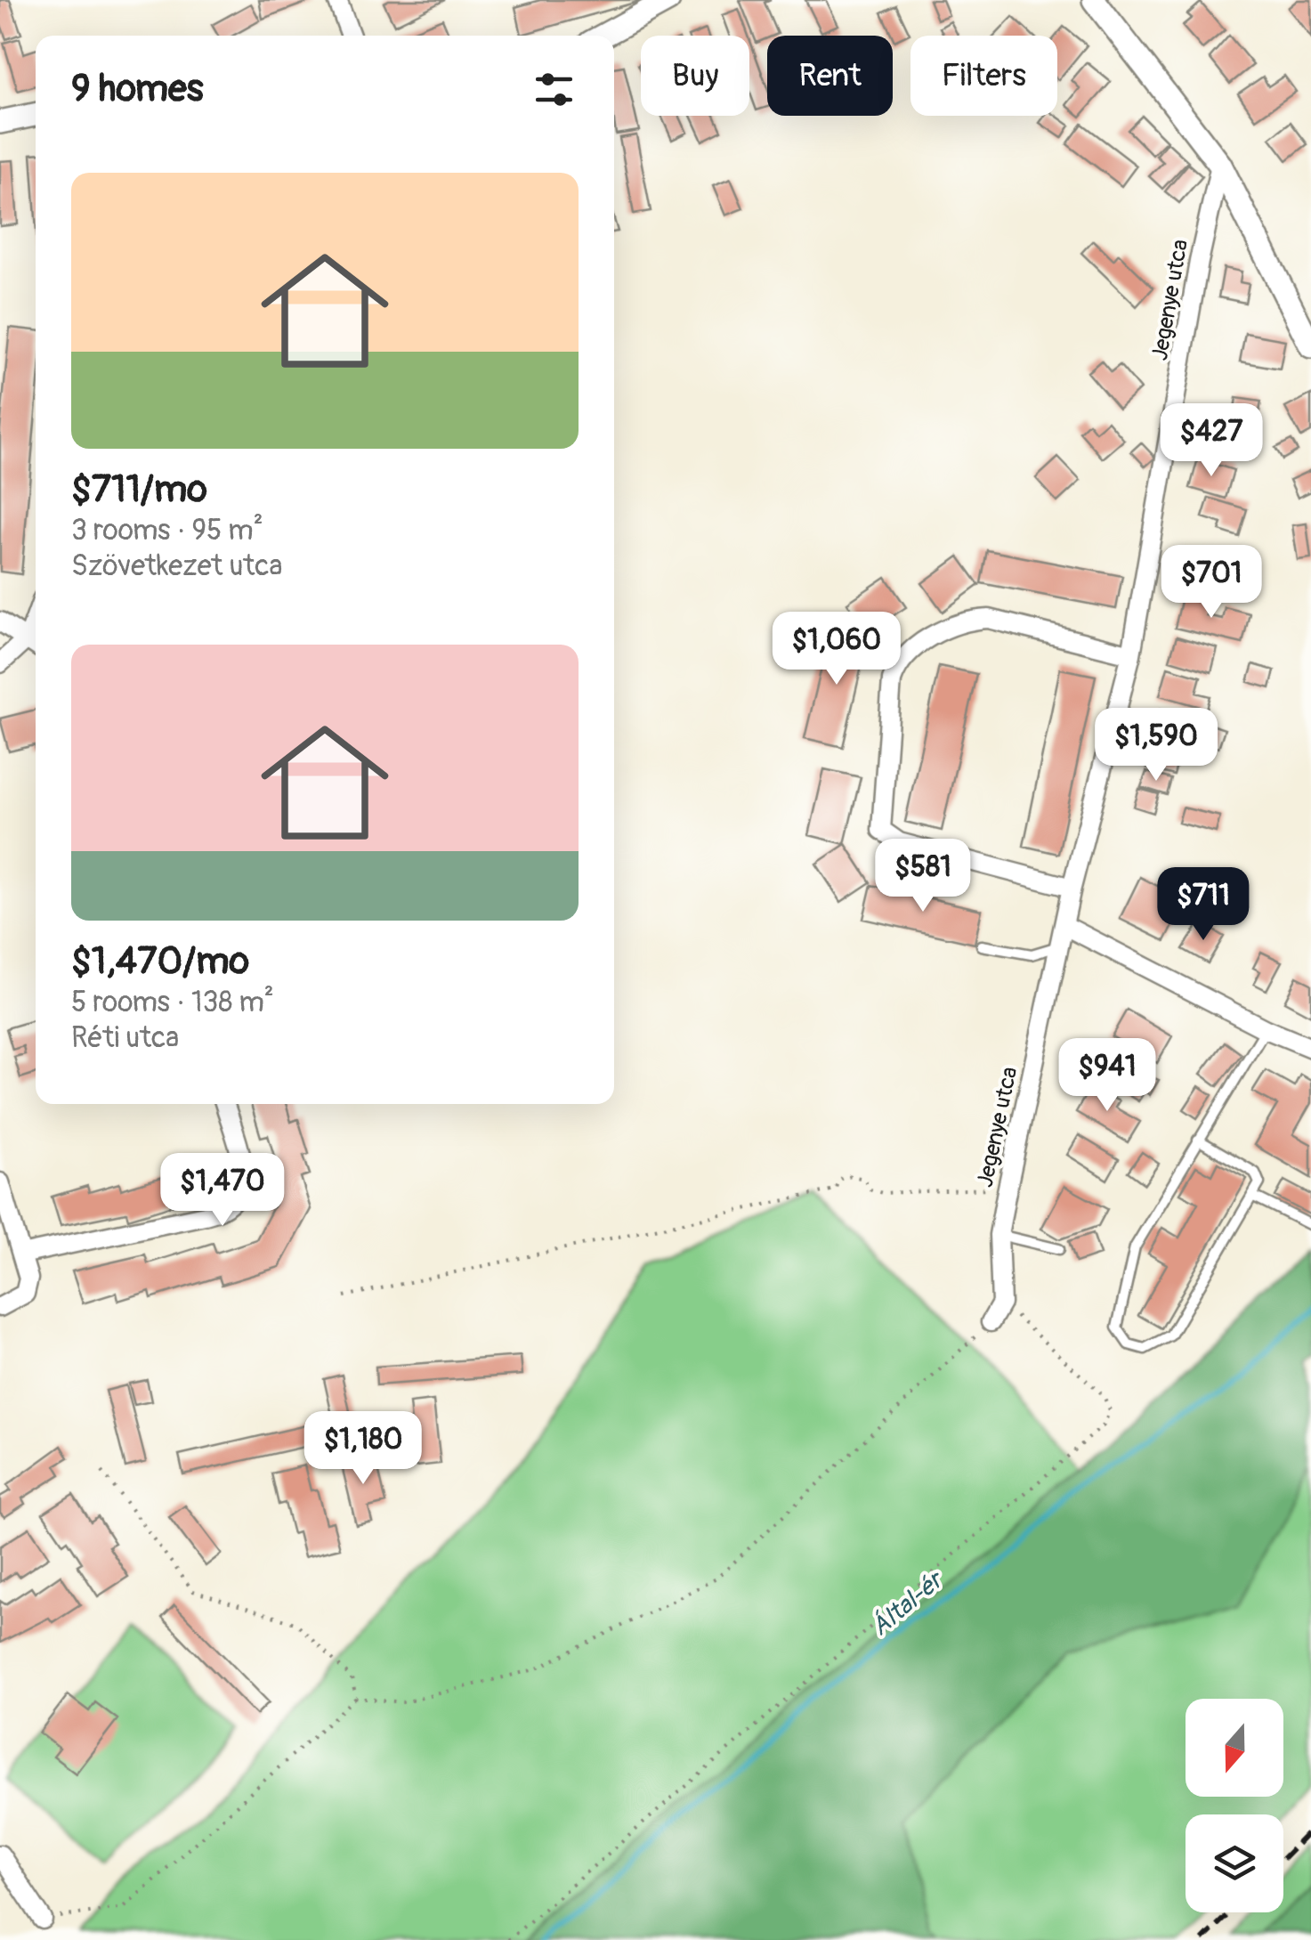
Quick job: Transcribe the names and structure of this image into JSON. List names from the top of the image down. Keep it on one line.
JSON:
{"streets":{"street":["Jegenye utca"]},"water":["Által-ér"],"north":"bottom","page":{"chip":["Buy","Rent","Filters"],"heading":"9 homes","list":[{"name":"$711/mo","note":"3 rooms · 95 m² · Szövetkezet utca"},{"name":"$1,470/mo","note":"5 rooms · 138 m² · Réti utca"}],"price":["$427","$701","$1,060","$1,590","$581","$711","$941","$1,470","$1,180"]}}
